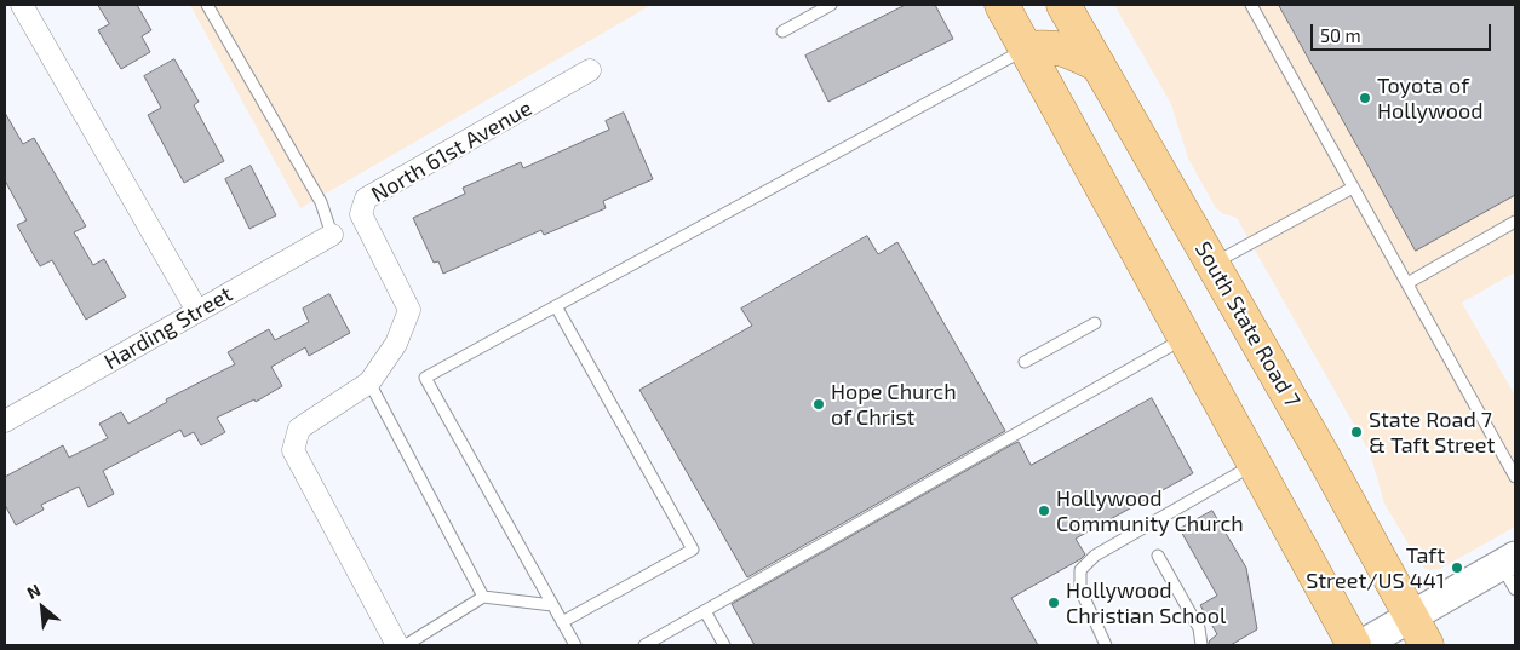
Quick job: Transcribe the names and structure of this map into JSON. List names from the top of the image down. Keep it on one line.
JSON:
{"streets":{"main road":["South State Road 7"],"street":["North 61st Avenue","Harding Street"]},"places":["Toyota of Hollywood","Hope Church of Christ","State Road 7 & Taft Street","Hollywood Community Church","Taft Street/US 441","Hollywood Christian School"],"scale_bar":"50 m","north":"top left"}
